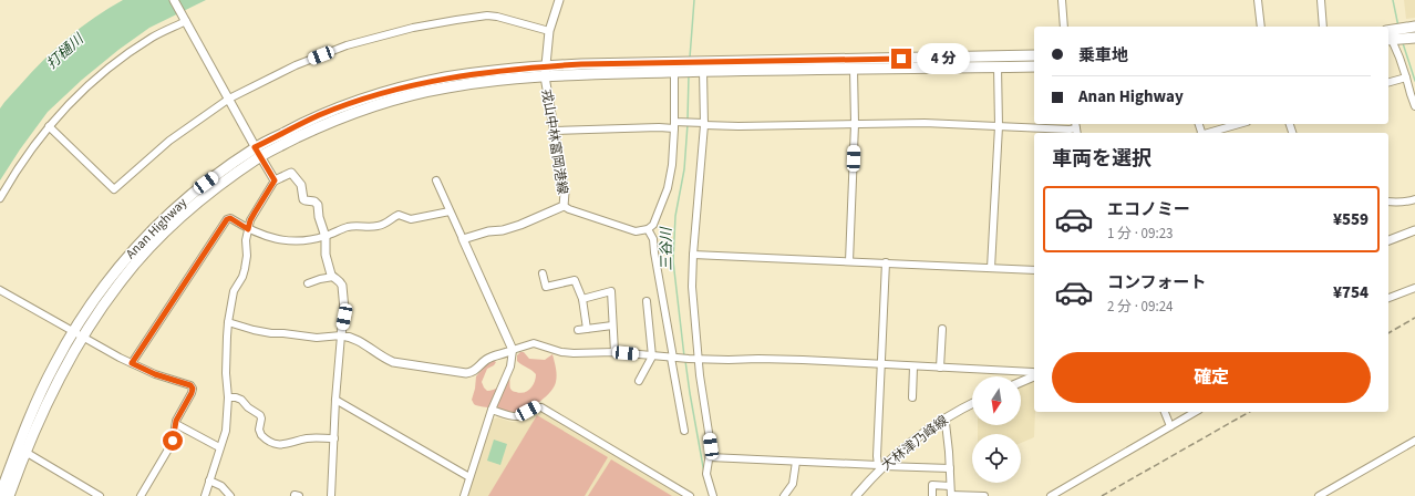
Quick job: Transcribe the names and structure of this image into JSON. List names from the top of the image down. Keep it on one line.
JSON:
{"streets":{"highway":["Anan Highway"],"main road":["戎山中林富岡港線","大林津乃峰線"]},"crossings":[["戎山中林富岡港線","Anan Highway"]],"water":["打樋川","三谷川"],"north":"bottom","page":{"banner":["乗車地","Anan Highway"],"bubble":"4 分","heading":"車両を選択","list":[{"name":"エコノミー","note":"1 分 · 09:23","value":"¥559"},{"name":"コンフォート","note":"2 分 · 09:24","value":"¥754"}],"buttons":"確定"}}
